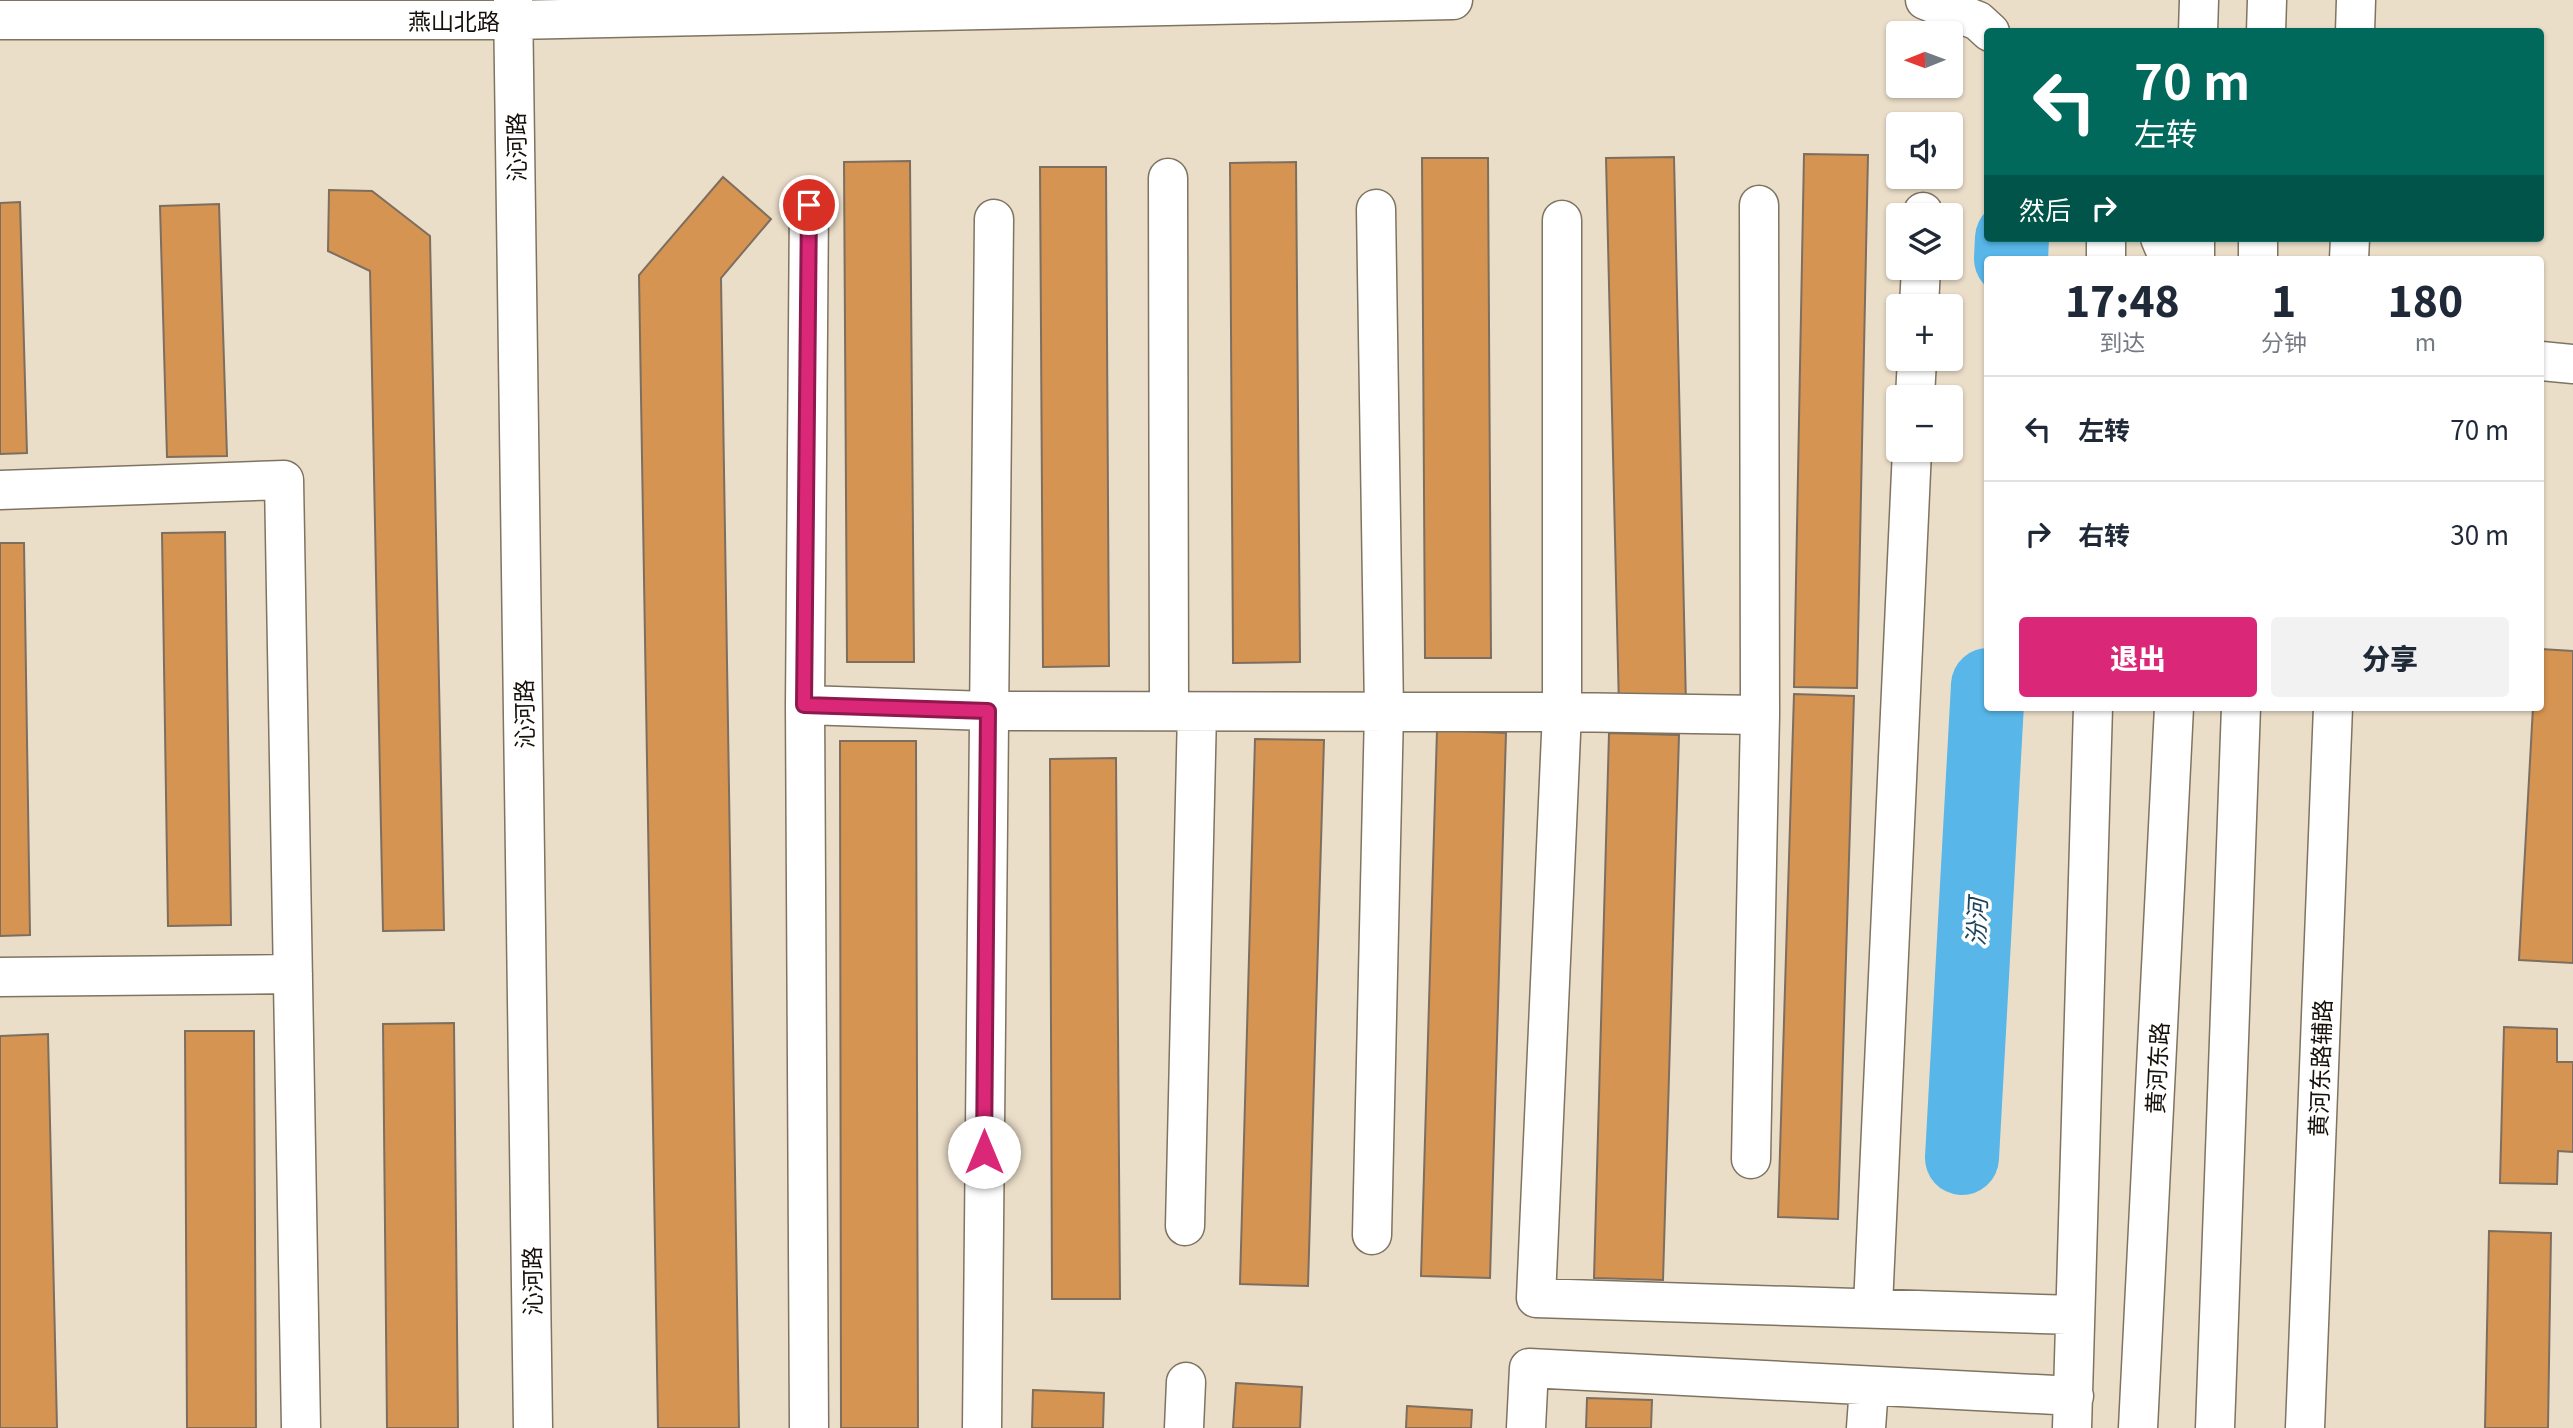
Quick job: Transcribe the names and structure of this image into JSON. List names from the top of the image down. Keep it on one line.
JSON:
{"streets":{"street":["燕山北路","沁河路","黄河东路","黄河东路辅路"]},"crossings":[["燕山北路","沁河路"]],"water":["汾河"],"north":"left","page":{"map_buttons":["+","−"],"turn":["70 m","左转"],"then":"然后","eta":["17:48","到达","1","分钟","180","m"],"list":[{"name":"左转","value":"70 m"},{"name":"右转","value":"30 m"}],"buttons":["退出","分享"]}}
